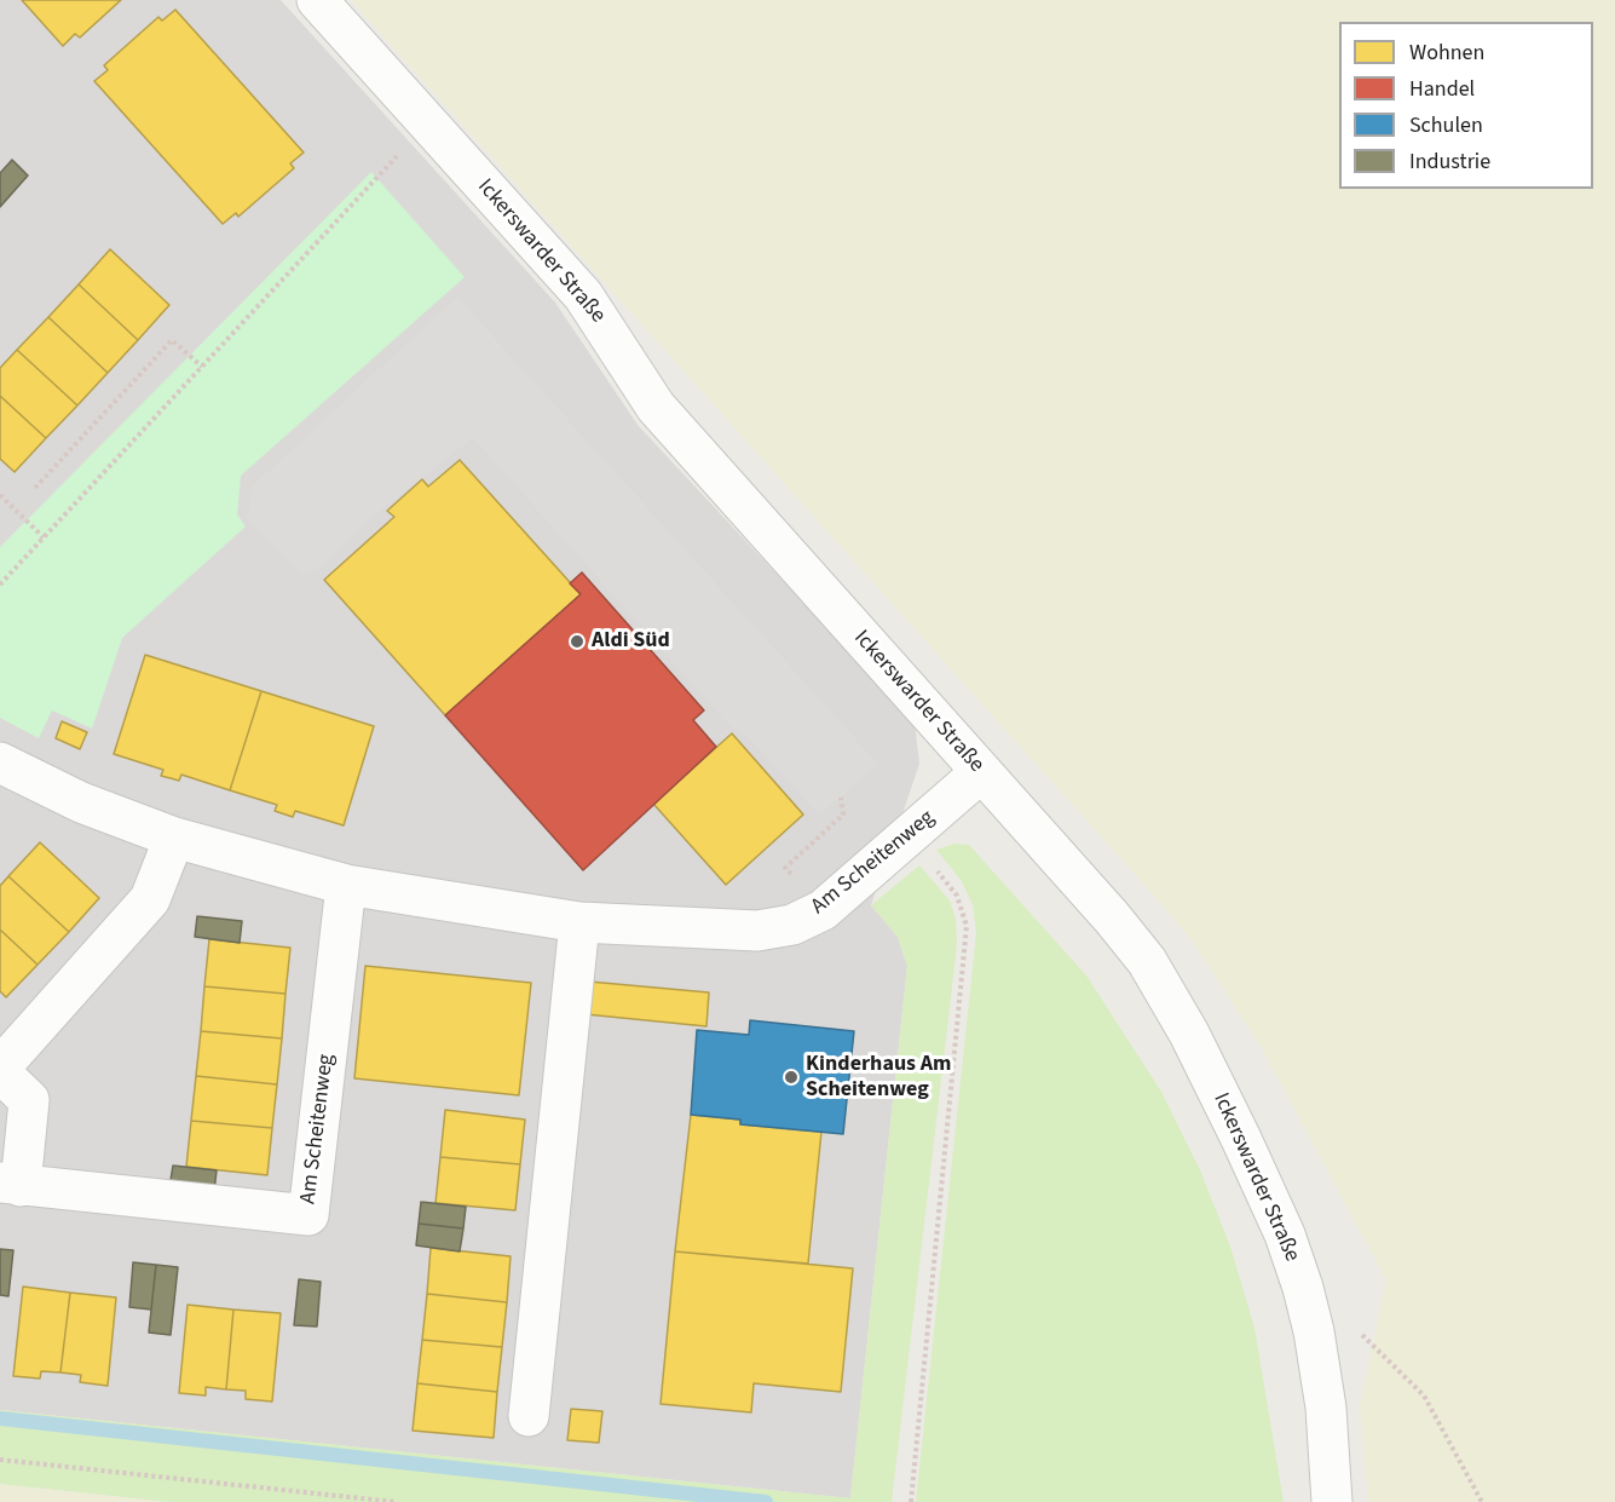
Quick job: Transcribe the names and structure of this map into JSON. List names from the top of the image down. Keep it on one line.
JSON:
{"streets":{"street":["Ickerswarder Straße","Am Scheitenweg"]},"crossings":[["Ickerswarder Straße","Am Scheitenweg"]],"places":["Aldi Süd","Kinderhaus Am Scheitenweg"],"legend":["Wohnen","Handel","Schulen","Industrie"]}
